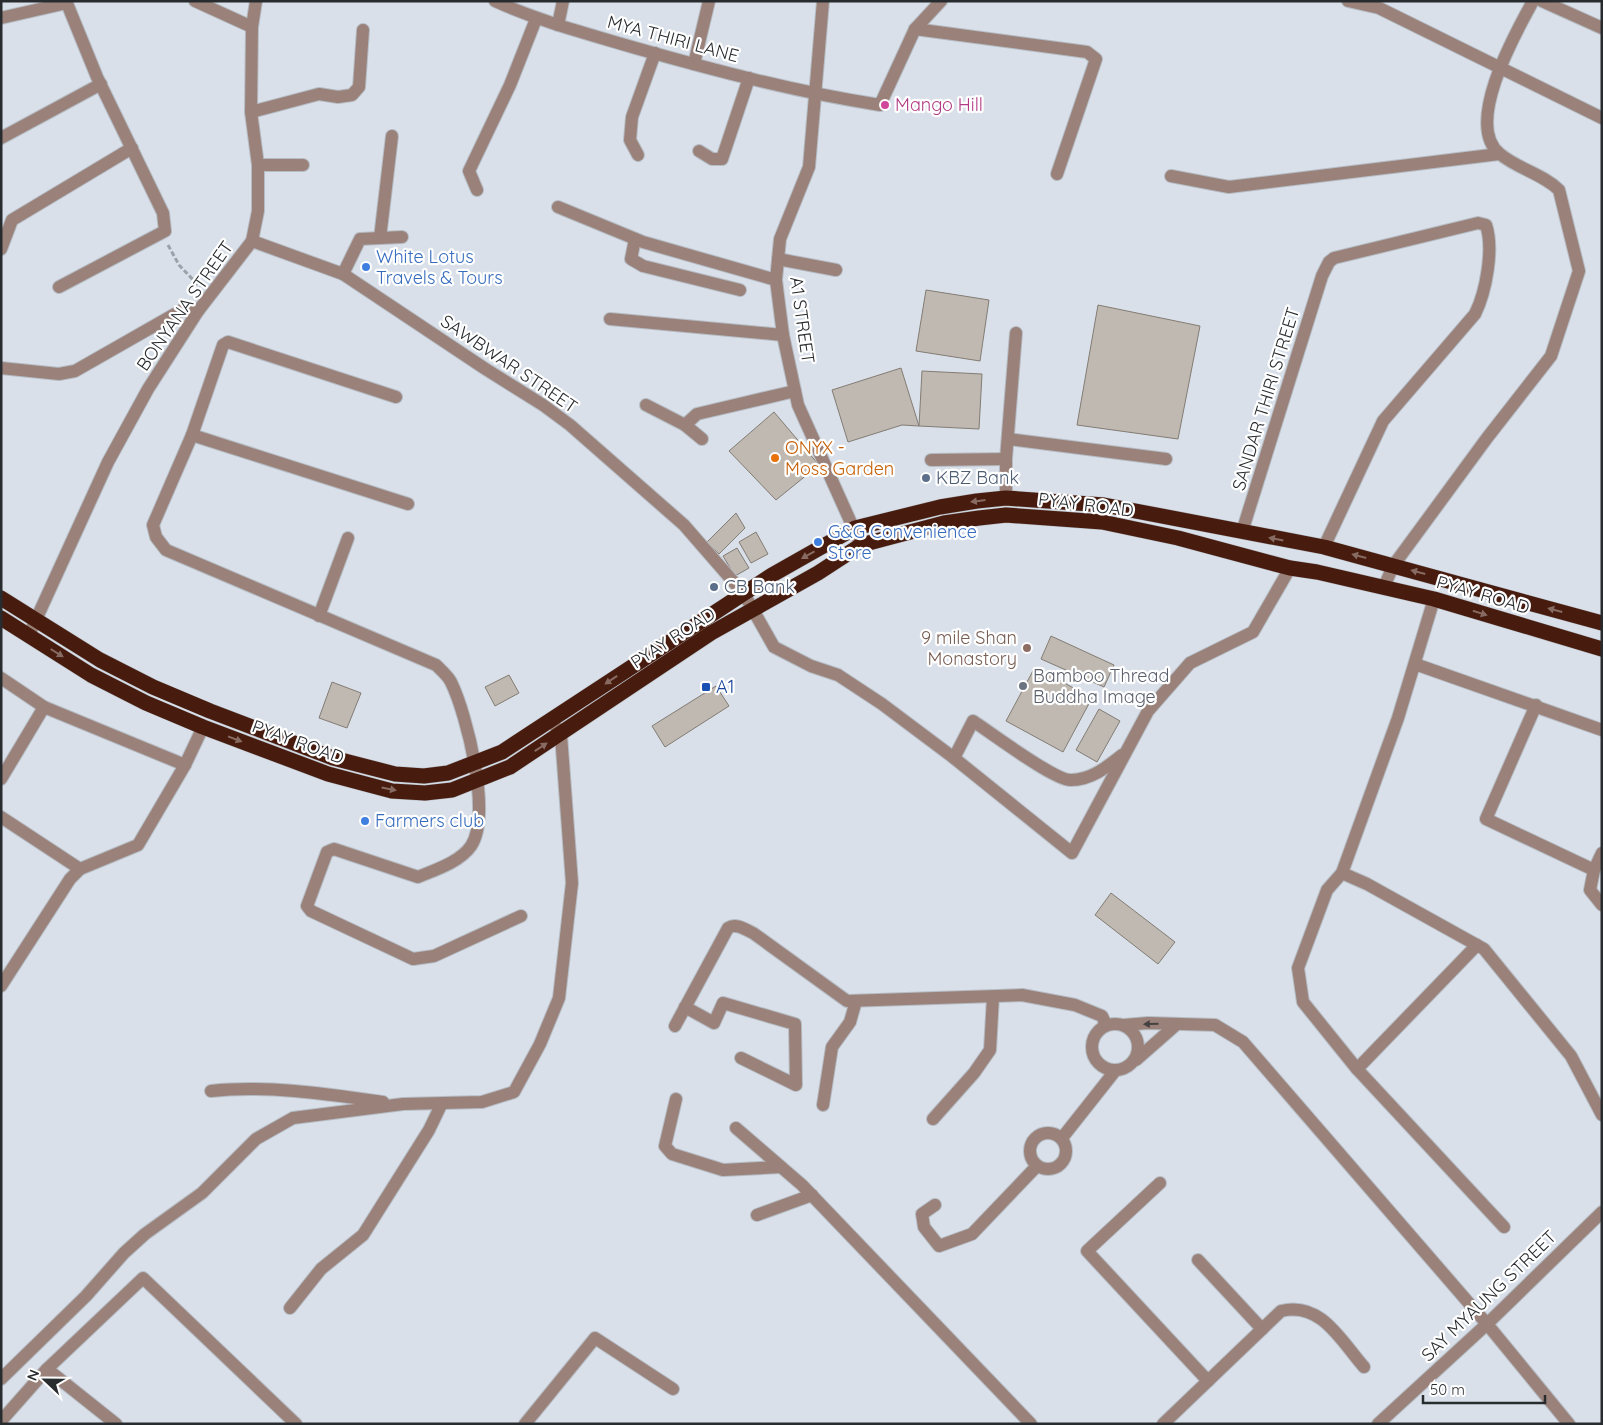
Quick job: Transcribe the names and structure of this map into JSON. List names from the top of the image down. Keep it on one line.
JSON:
{"streets":{"highway":["PYAY ROAD"],"street":["MYA THIRI LANE","BONYANA STREET","A1 STREET","SAWBWAR STREET","SANDAR THIRI STREET","SAY MYAUNG STREET"]},"crossings":[["MYA THIRI LANE","A1 STREET"],["BONYANA STREET","SAWBWAR STREET"],["BONYANA STREET","PYAY ROAD"],["A1 STREET","PYAY ROAD"],["SAWBWAR STREET","PYAY ROAD"],["SANDAR THIRI STREET","PYAY ROAD"]],"places":{"other":["Mango Hill","White Lotus Travels & Tours","ONYX - Moss Garden","KBZ Bank","G&G Convenience Store","CB Bank","9 mile Shan Monastory","Bamboo Thread Buddha Image","Farmers club"],"transit":["A1"]},"scale_bar":"50 m","north":"left"}
